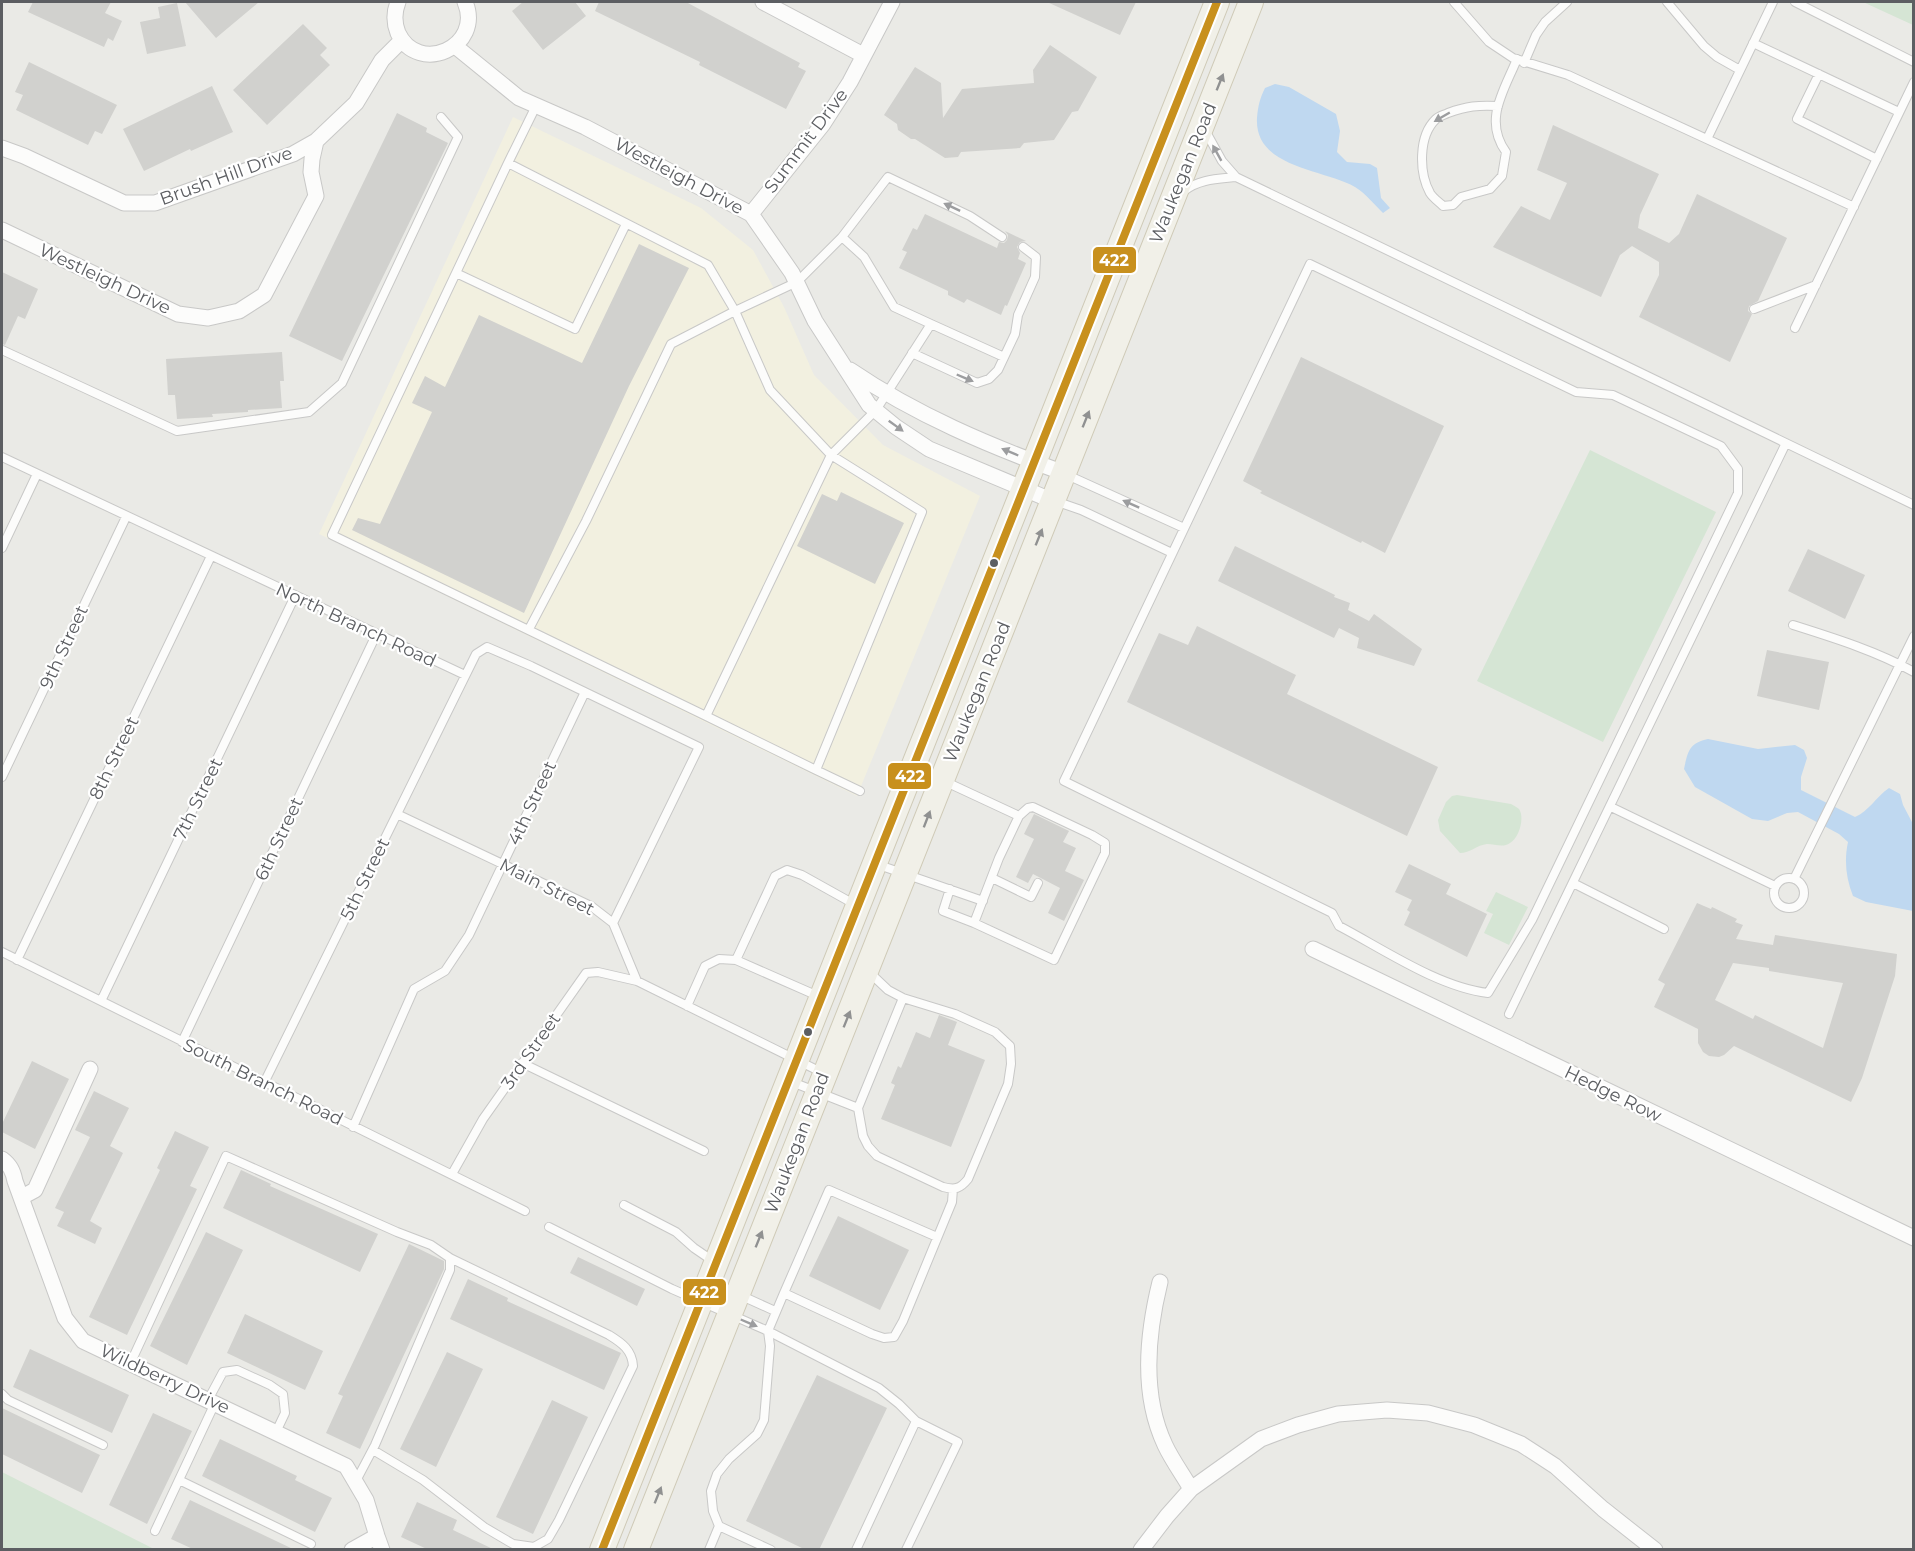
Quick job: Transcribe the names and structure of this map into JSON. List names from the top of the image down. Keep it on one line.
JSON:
{"streets":{"main road":["Waukegan Road"],"street":["Summit Drive","Brush Hill Drive","Westleigh Drive","Hedge Row","Wildberry Drive"],"lane":["North Branch Road","9th Street","8th Street","7th Street","4th Street","6th Street","5th Street","Main Street","3rd Street","South Branch Road"]},"crossings":[["Summit Drive","Westleigh Drive"],["Waukegan Road","Westleigh Drive"],["Brush Hill Drive","Westleigh Drive"],["North Branch Road","9th Street"],["North Branch Road","8th Street"],["North Branch Road","7th Street"],["North Branch Road","6th Street"],["North Branch Road","5th Street"],["8th Street","South Branch Road"],["7th Street","South Branch Road"],["4th Street","Main Street"],["4th Street","South Branch Road"],["6th Street","South Branch Road"],["5th Street","Main Street"],["5th Street","South Branch Road"],["Main Street","3rd Street"],["3rd Street","South Branch Road"]],"lines":["transit line 422"]}
